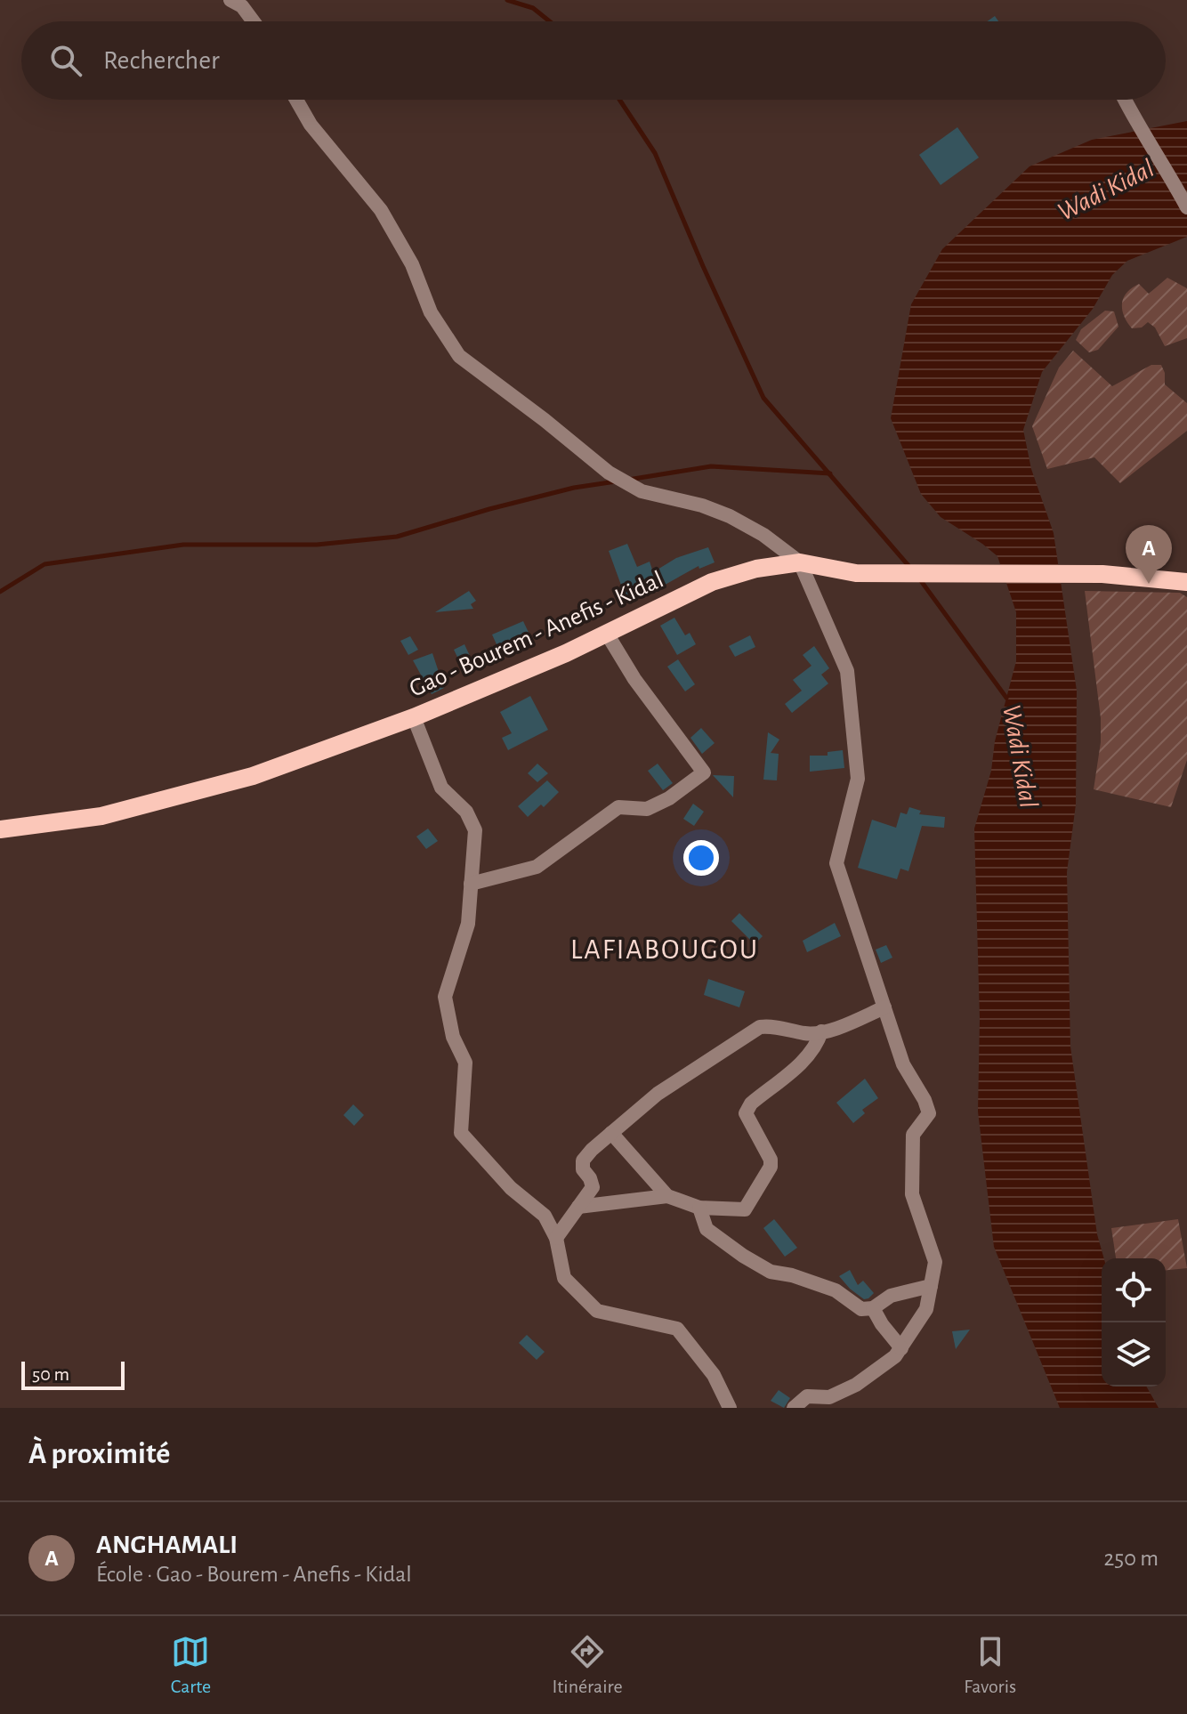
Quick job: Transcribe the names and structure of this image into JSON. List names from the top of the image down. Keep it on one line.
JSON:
{"streets":{"main road":["Gao - Bourem - Anefis - Kidal"]},"districts":["LAFIABOUGOU"],"water":["Wadi Kidal"],"scale_bar":"50 m","page":{"search":"Rechercher","pins":"A","scale":"50 m","heading":"À proximité","list":[{"mark":"A","name":"ANGHAMALI","note":"École · Gao - Bourem - Anefis - Kidal","value":"250 m"}],"nav":["Carte","Itinéraire","Favoris"]}}
